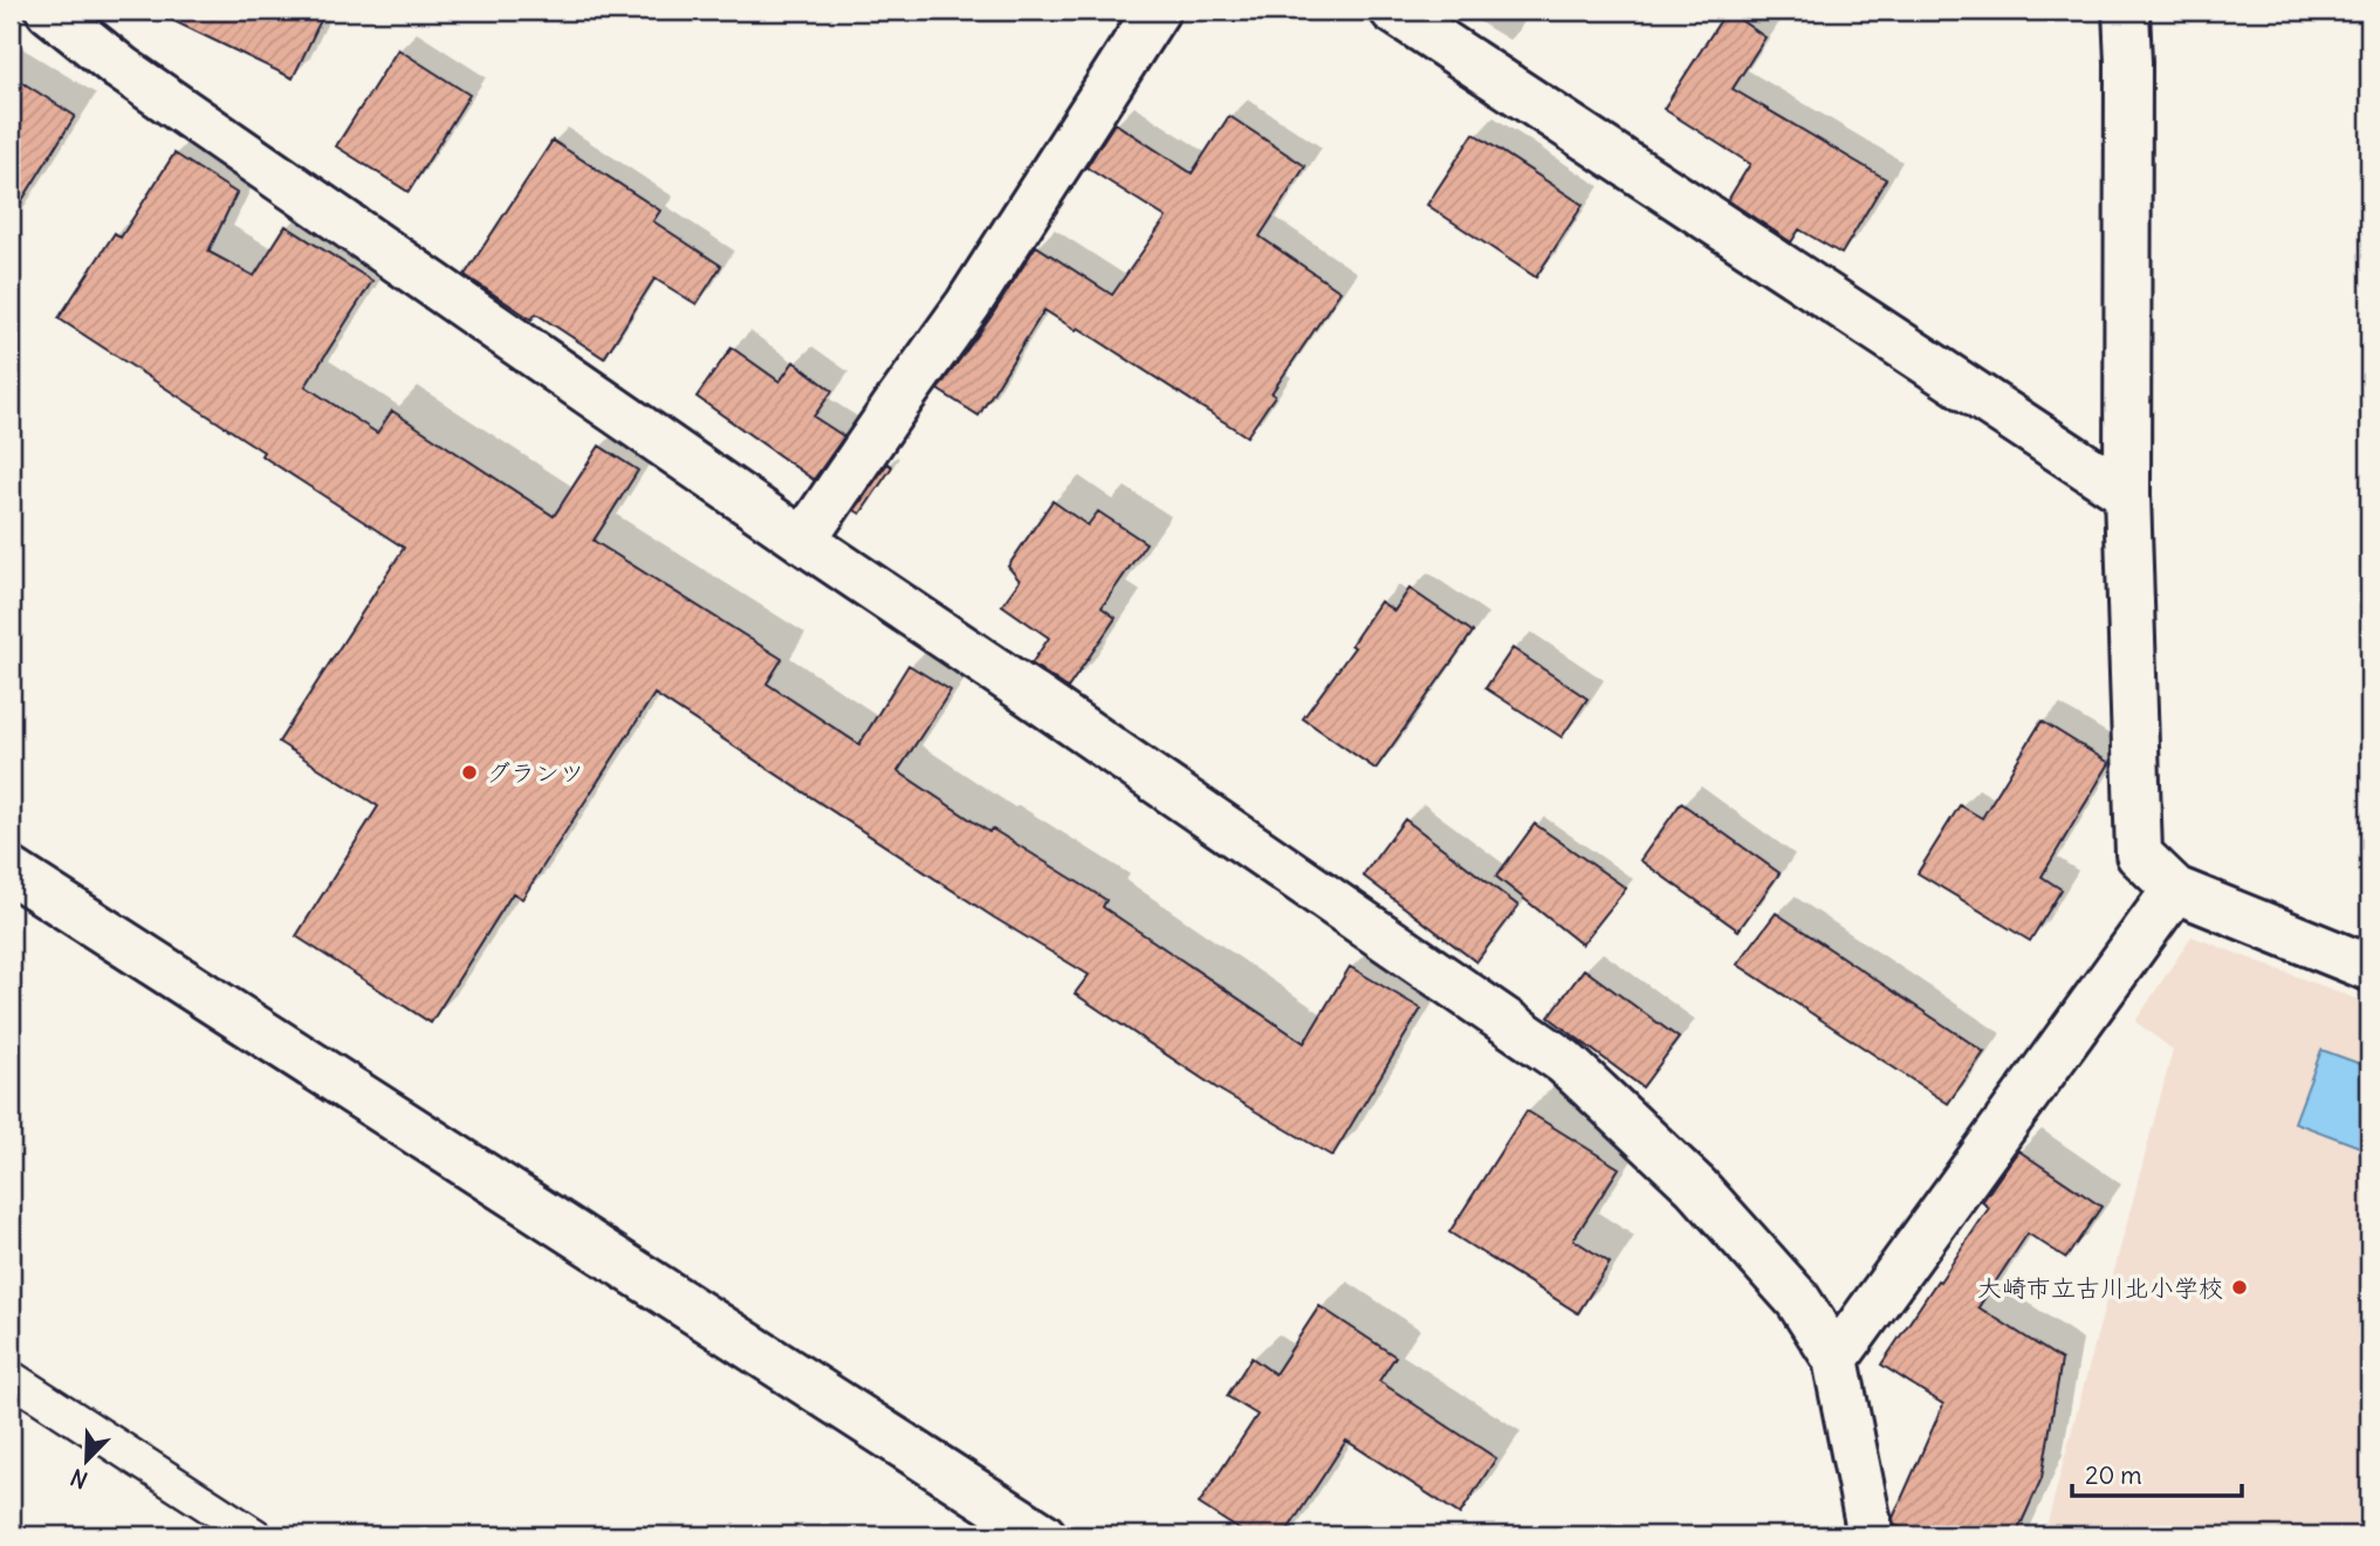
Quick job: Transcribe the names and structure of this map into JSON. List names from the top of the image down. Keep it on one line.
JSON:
{"places":["グランツ","大崎市立古川北小学校"],"scale_bar":"20 m","north":"bottom left"}
